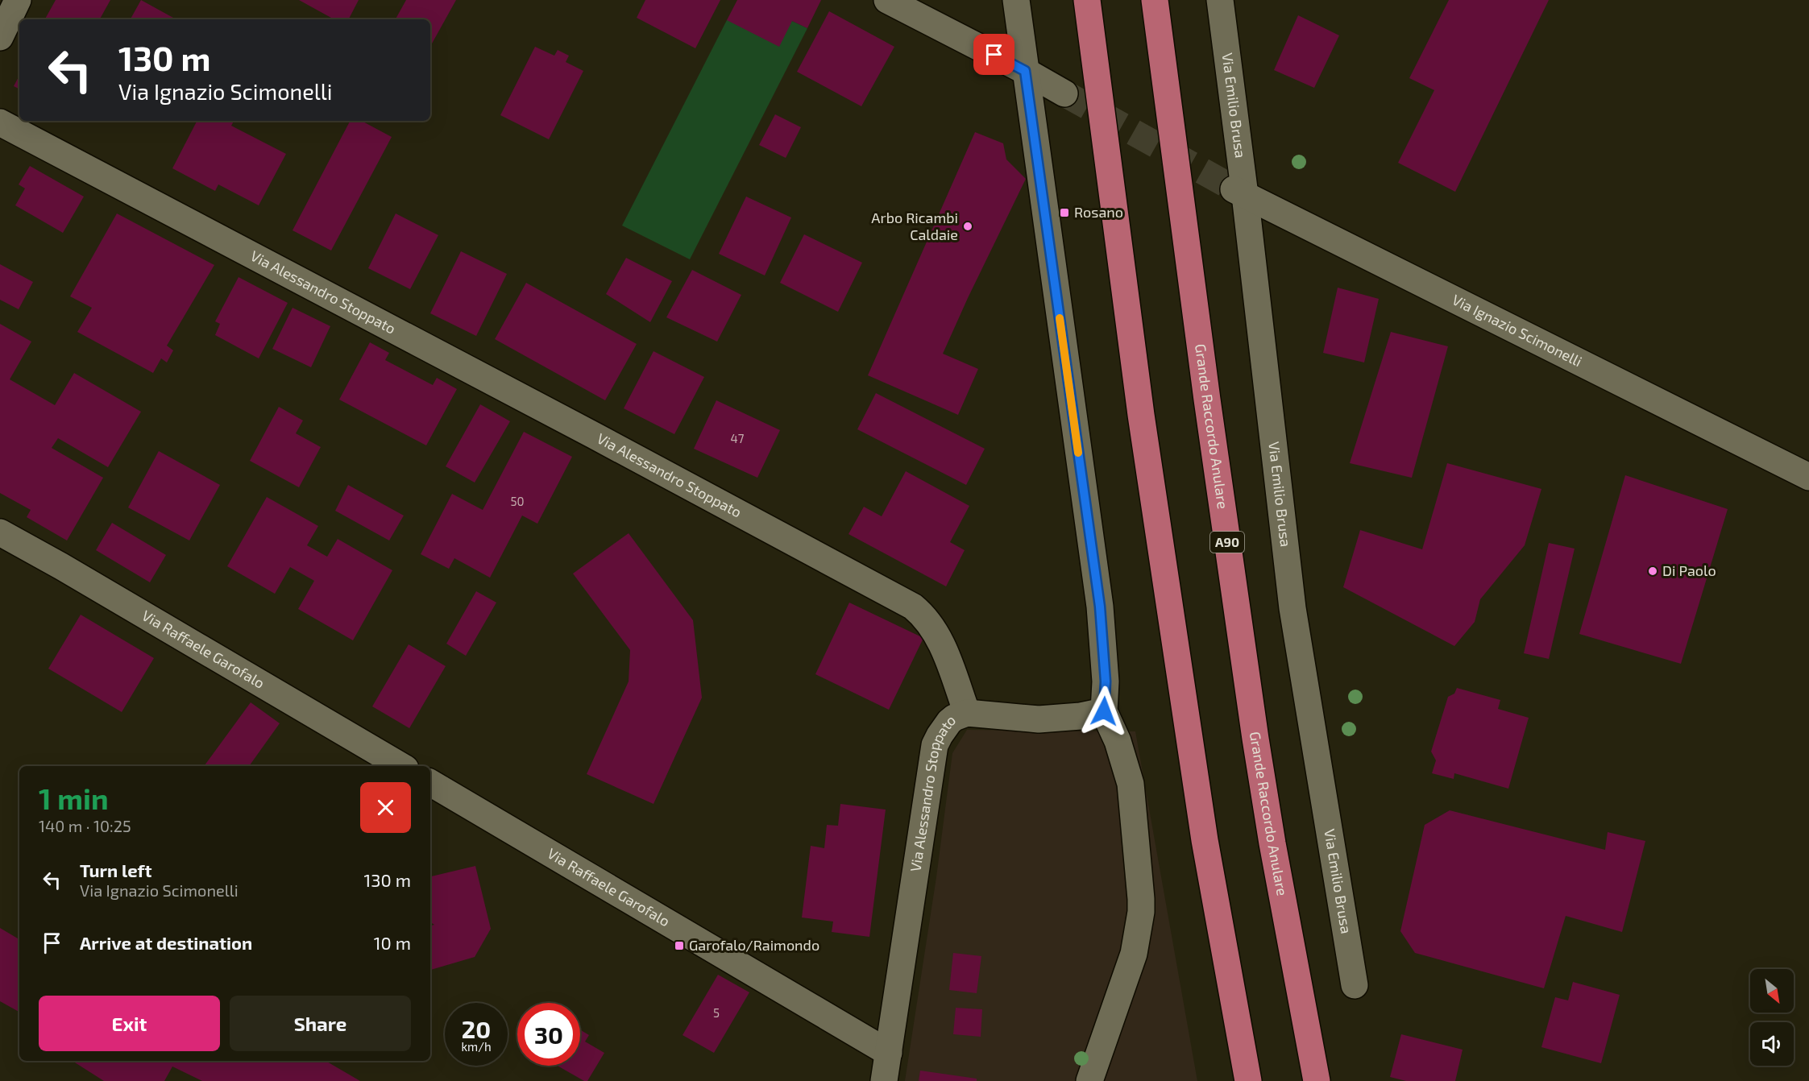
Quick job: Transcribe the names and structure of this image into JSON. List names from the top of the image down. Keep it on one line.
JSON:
{"streets":{"highway":["Grande Raccordo Anulare","A90"],"street":["Via Emilio Brusa","Via Alessandro Stoppato","Via Ignazio Scimonelli","Via Raffaele Garofalo"]},"crossings":[["Via Emilio Brusa","Via Ignazio Scimonelli"],["Via Alessandro Stoppato","Via Raffaele Garofalo"]],"places":{"transit":["Rosano","Garofalo/Raimondo"],"other":["Arbo Ricambi Caldaie","Di Paolo"]},"house_numbers":["47","50","5"],"north":"bottom right","page":{"turn":["130 m","Via Ignazio Scimonelli"],"heading":["1 min","140 m · 10:25"],"list":[{"name":"Turn left","note":"Via Ignazio Scimonelli","value":"130 m"},{"name":"Arrive at destination","value":"10 m"}],"buttons":["Exit","Share"],"speed":"20 km/h","limit":"30"}}
